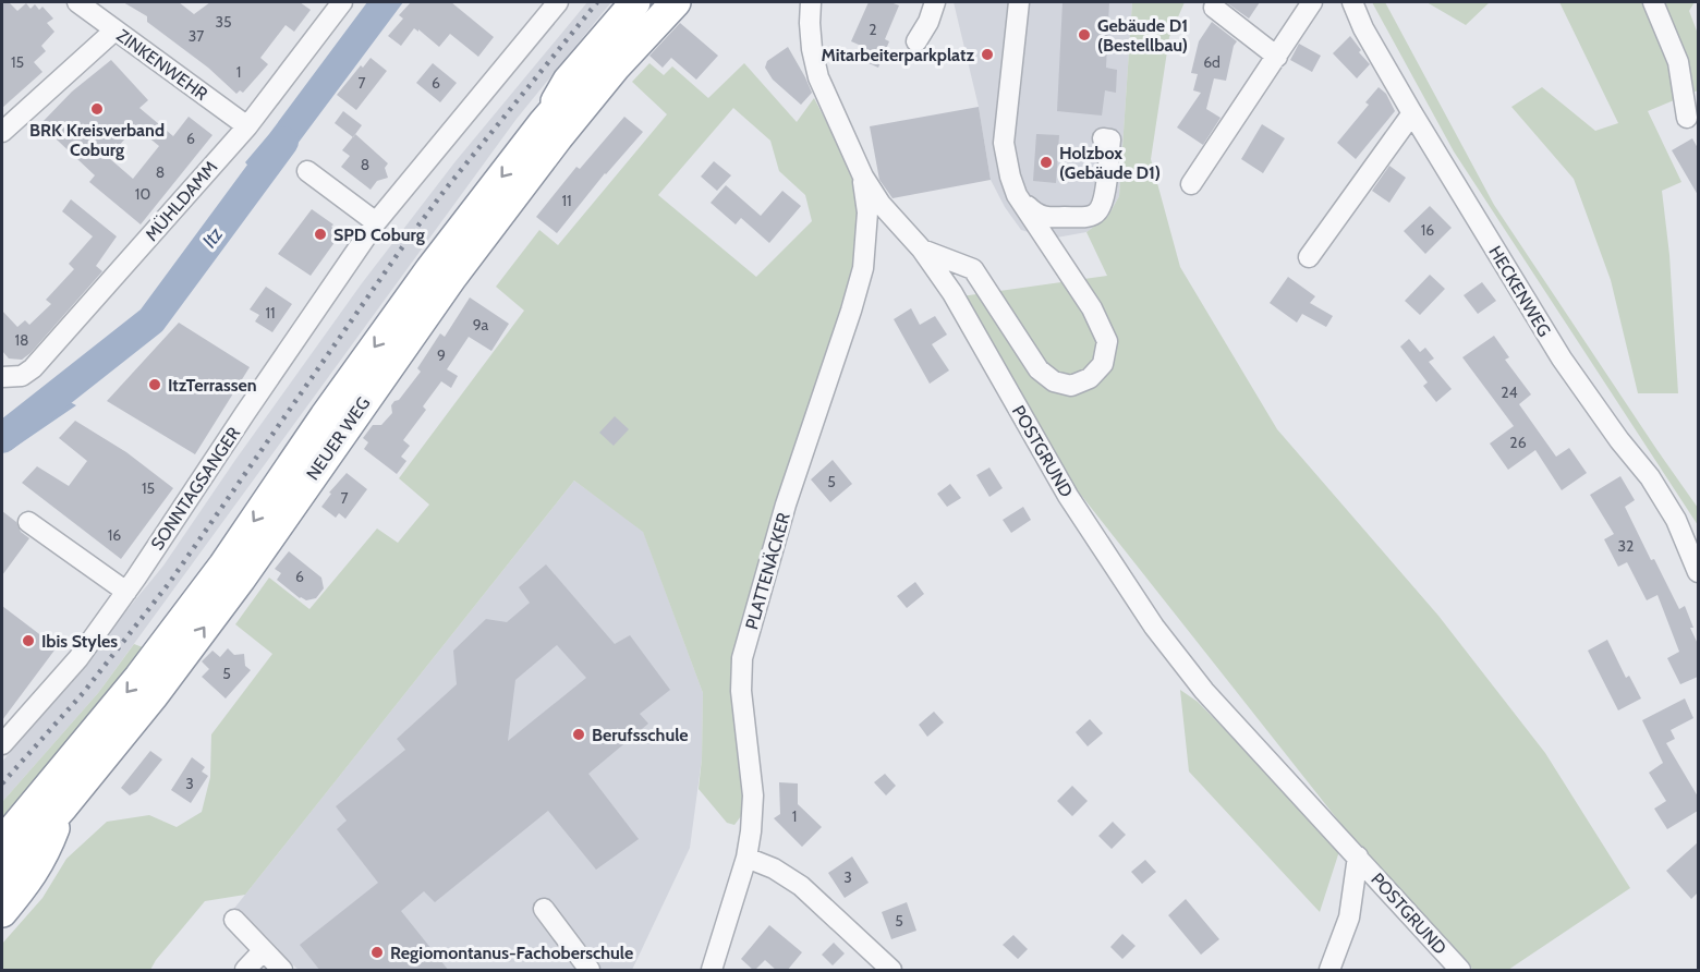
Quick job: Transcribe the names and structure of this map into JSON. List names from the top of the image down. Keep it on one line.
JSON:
{"streets":{"highway":["NEUER WEG"],"street":["ZINKENWEHR","MÜHLDAMM","HECKENWEG","POSTGRUND","SONNTAGSANGER","PLATTENÄCKER"]},"crossings":[["ZINKENWEHR","MÜHLDAMM"],["POSTGRUND","PLATTENÄCKER"]],"water":["Itz"],"places":["Gebäude D1 (Bestellbau)","Mitarbeiterparkplatz","BRK Kreisverband Coburg","Holzbox (Gebäude D1)","SPD Coburg","ItzTerrassen","Ibis Styles","Berufsschule","Regiomontanus-Fachoberschule"],"house_numbers":["35","2","37","15","6d","1","7","6","6","8","8","10","11","16","11","9a","18","9","24","26","5","15","7","16","32","6","5","3","1","3","5"]}
